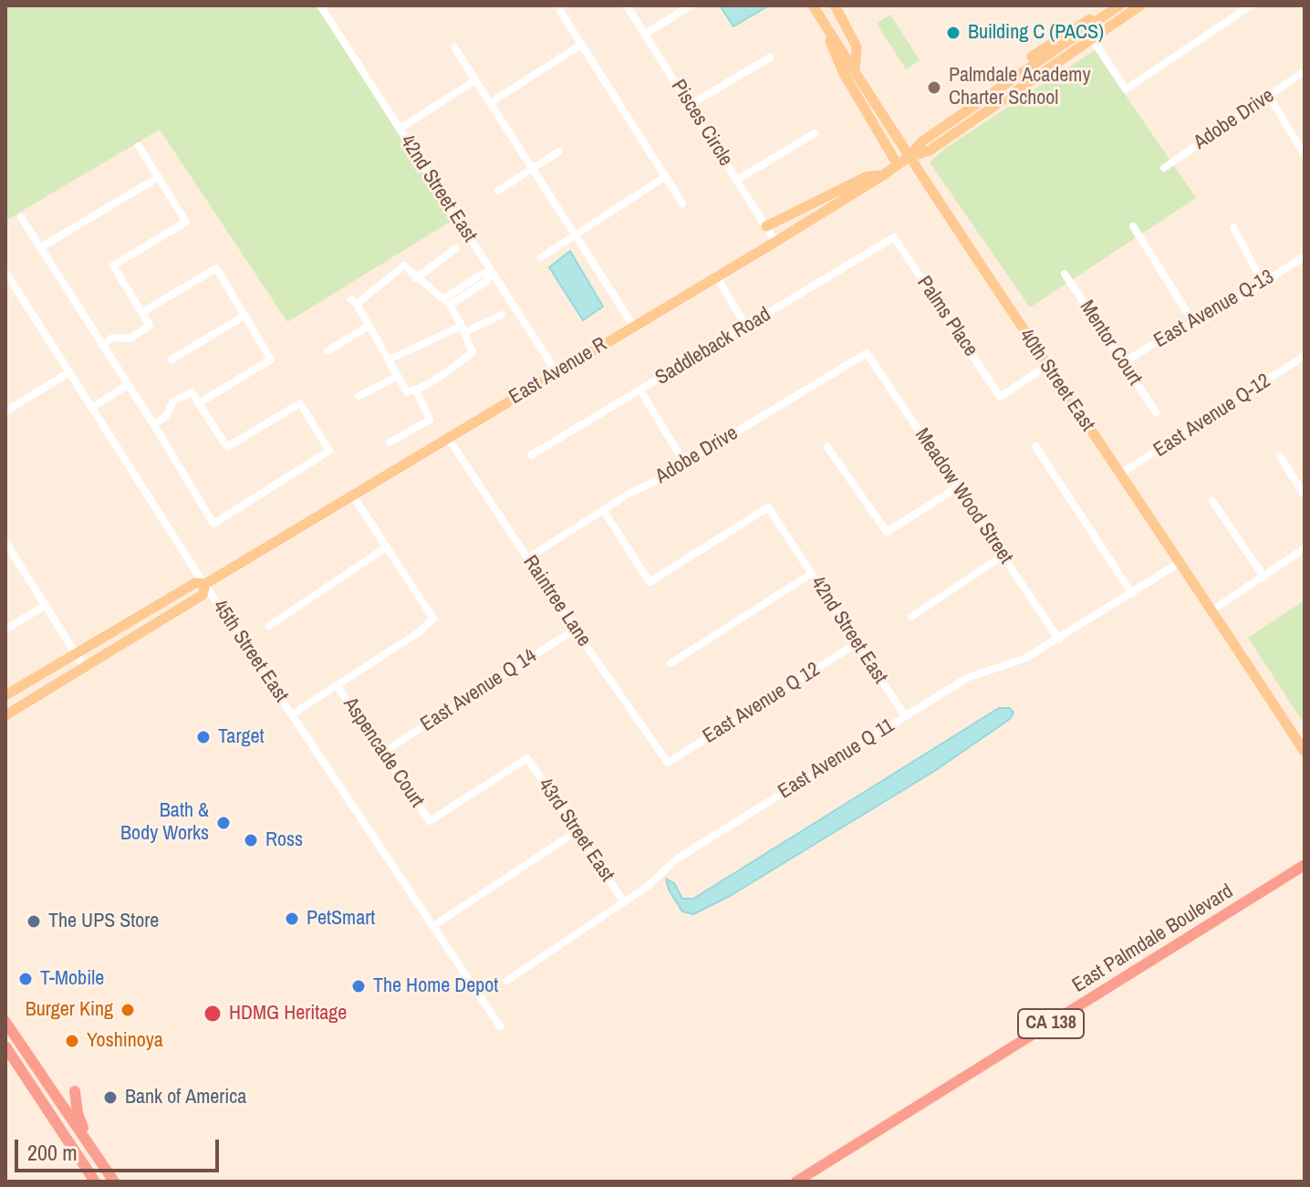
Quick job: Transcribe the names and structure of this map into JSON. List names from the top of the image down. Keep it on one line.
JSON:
{"streets":{"highway":["East Palmdale Boulevard","CA 138"],"main road":["East Avenue R","40th Street East"],"street":["Adobe Drive","Pisces Circle","42nd Street East","East Avenue Q-13","Palms Place","Mentor Court","Saddleback Road","East Avenue Q-12","Meadow Wood Street","Raintree Lane","45th Street East","East Avenue Q 14","East Avenue Q 12","Aspencade Court","East Avenue Q 11","43rd Street East"]},"crossings":[["Adobe Drive","42nd Street East"],["Adobe Drive","Meadow Wood Street"],["Adobe Drive","Raintree Lane"],["Pisces Circle","East Avenue R"],["42nd Street East","East Avenue R"],["42nd Street East","East Avenue Q 12"],["42nd Street East","East Avenue Q 11"],["East Avenue Q-13","Mentor Court"],["Palms Place","Saddleback Road"],["Palms Place","40th Street East"],["East Avenue R","40th Street East"],["East Avenue R","Raintree Lane"],["East Avenue R","45th Street East"],["40th Street East","East Avenue Q-12"],["40th Street East","East Avenue Q 11"],["Meadow Wood Street","East Avenue Q 11"],["Raintree Lane","East Avenue Q 14"],["Raintree Lane","East Avenue Q 12"],["East Avenue Q 14","Aspencade Court"],["Aspencade Court","43rd Street East"],["East Avenue Q 11","43rd Street East"]],"places":["Building C (PACS)","Palmdale Academy Charter School","Target","Bath & Body Works","Ross","PetSmart","The UPS Store","T-Mobile","The Home Depot","Burger King","HDMG Heritage","Yoshinoya","Bank of America"],"scale_bar":"200 m"}
